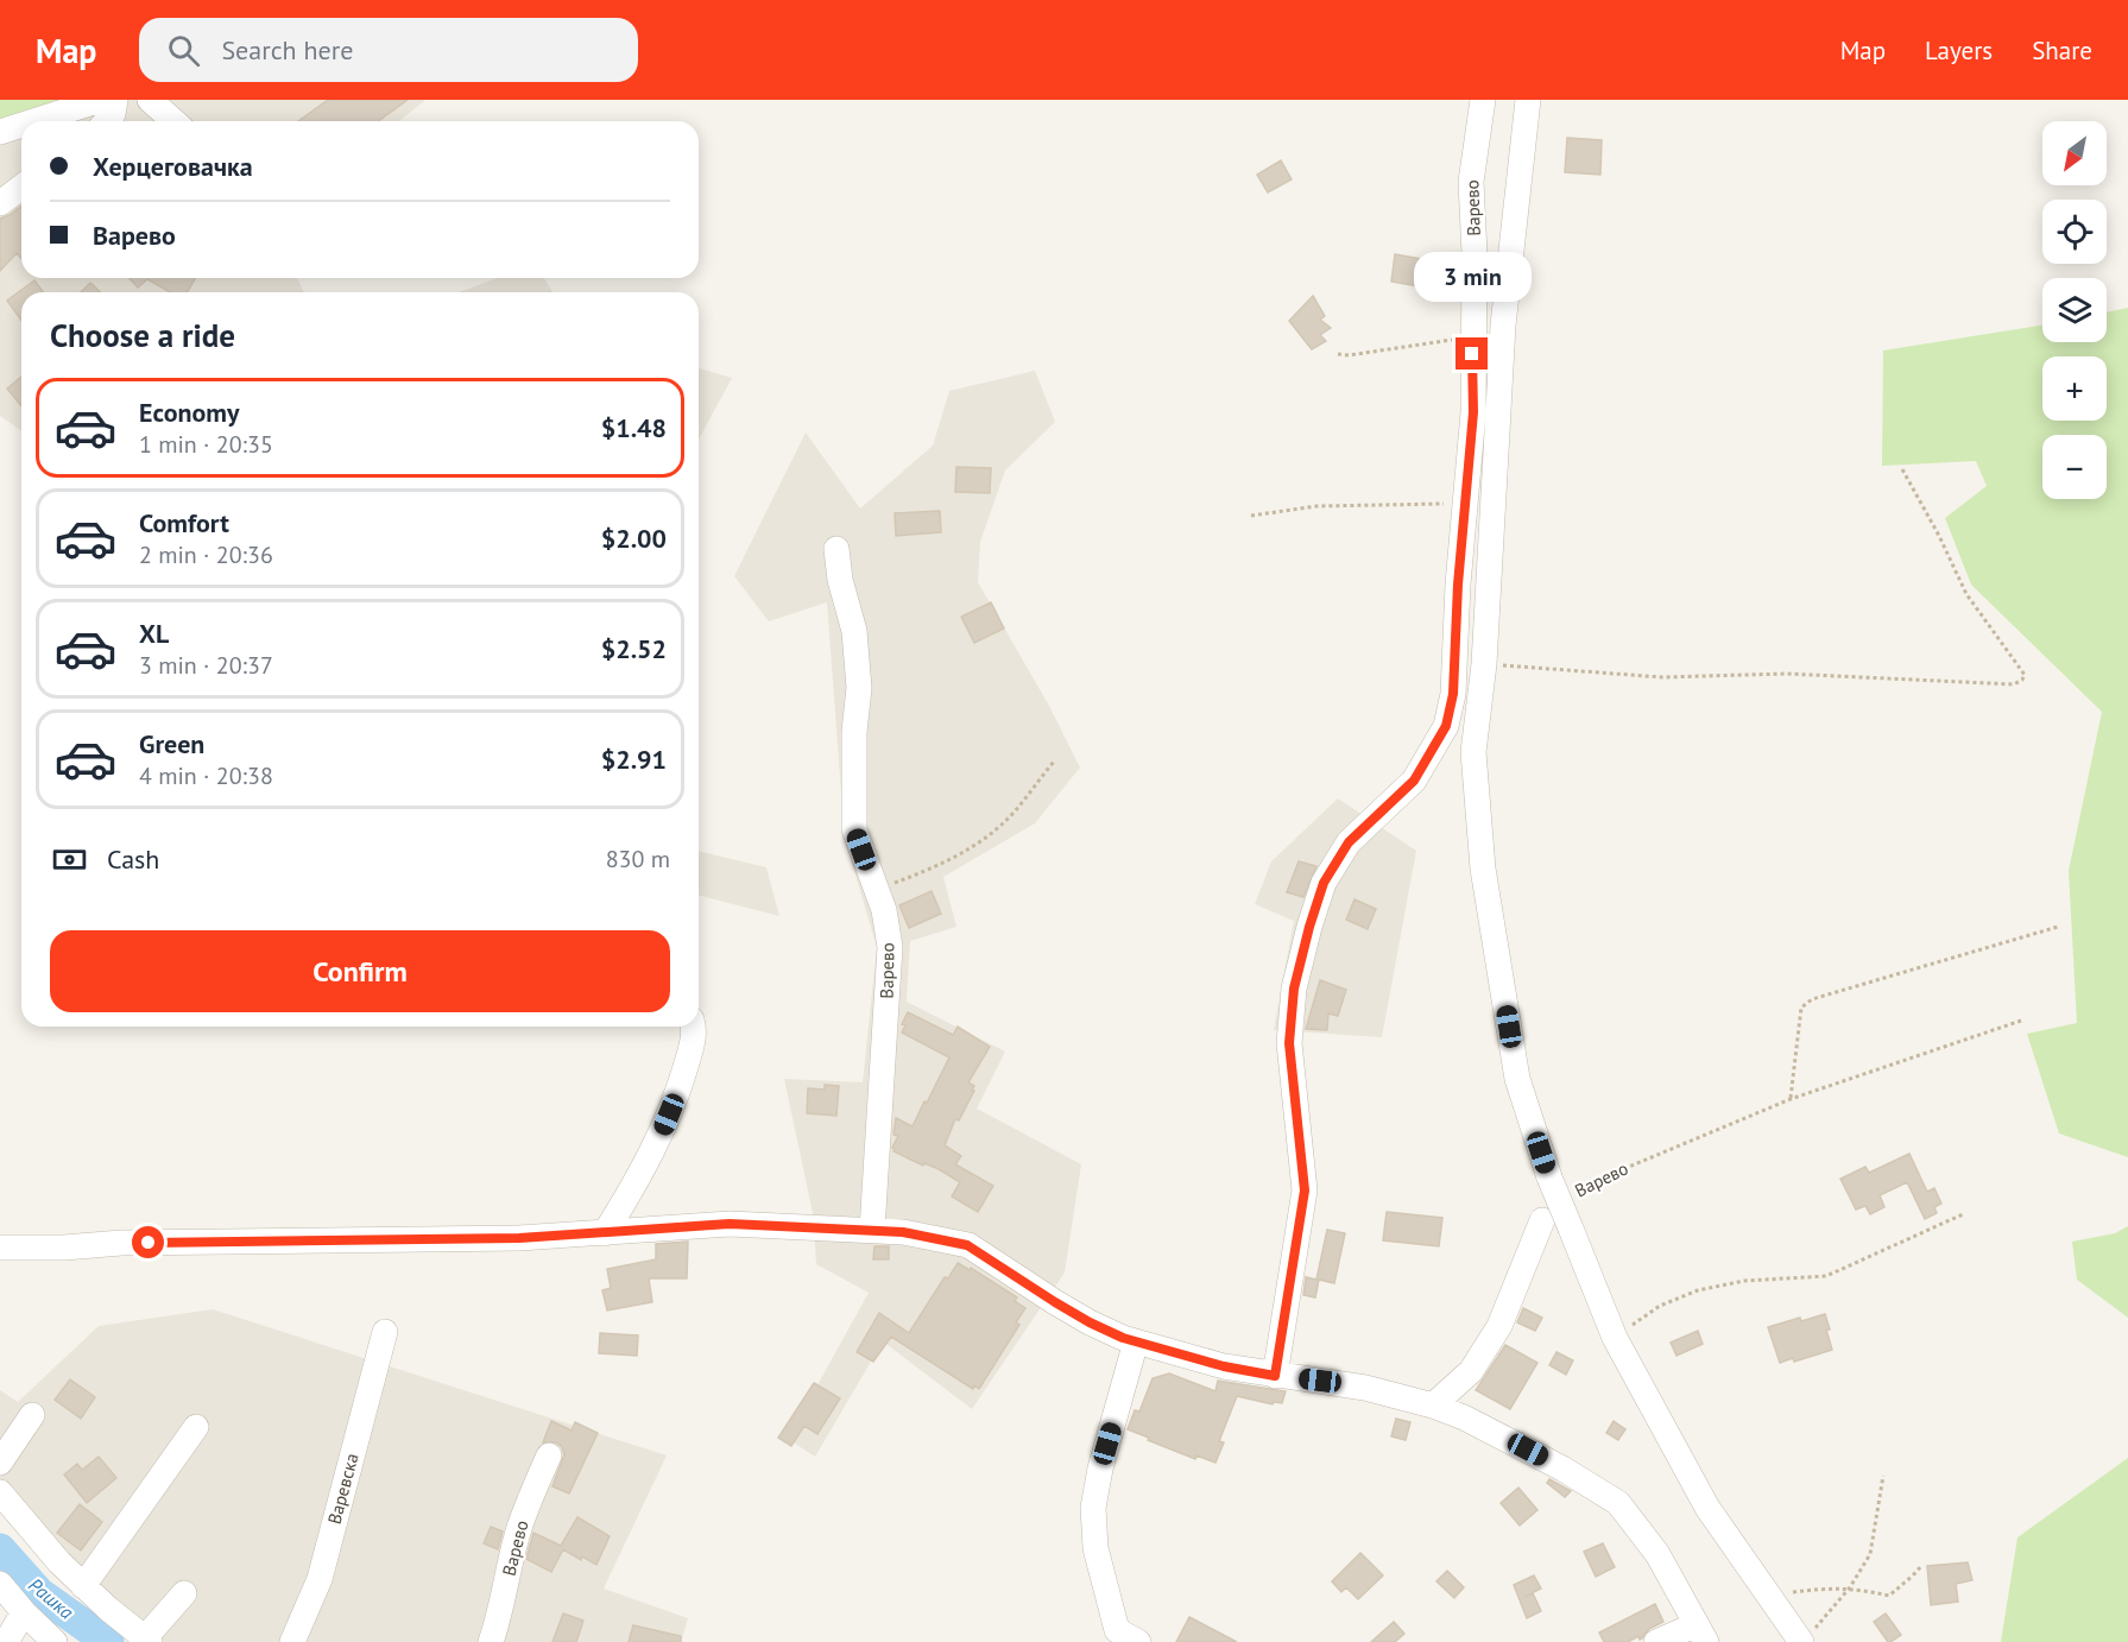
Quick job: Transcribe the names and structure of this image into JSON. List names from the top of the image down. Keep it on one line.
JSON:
{"streets":{"street":["Варево","Варевска"]},"water":["Рашка"],"north":"bottom left","page":{"header":"Map","search":"Search here","nav":["Map","Layers","Share"],"map_buttons":["+","−"],"banner":["Херцеговачка","Варево"],"bubble":"3 min","heading":"Choose a ride","list":[{"name":"Economy","note":"1 min · 20:35","value":"$1.48"},{"name":"Comfort","note":"2 min · 20:36","value":"$2.00"},{"name":"XL","note":"3 min · 20:37","value":"$2.52"},{"name":"Green","note":"4 min · 20:38","value":"$2.91"}],"pay":["Cash","830 m"],"buttons":"Confirm"}}
